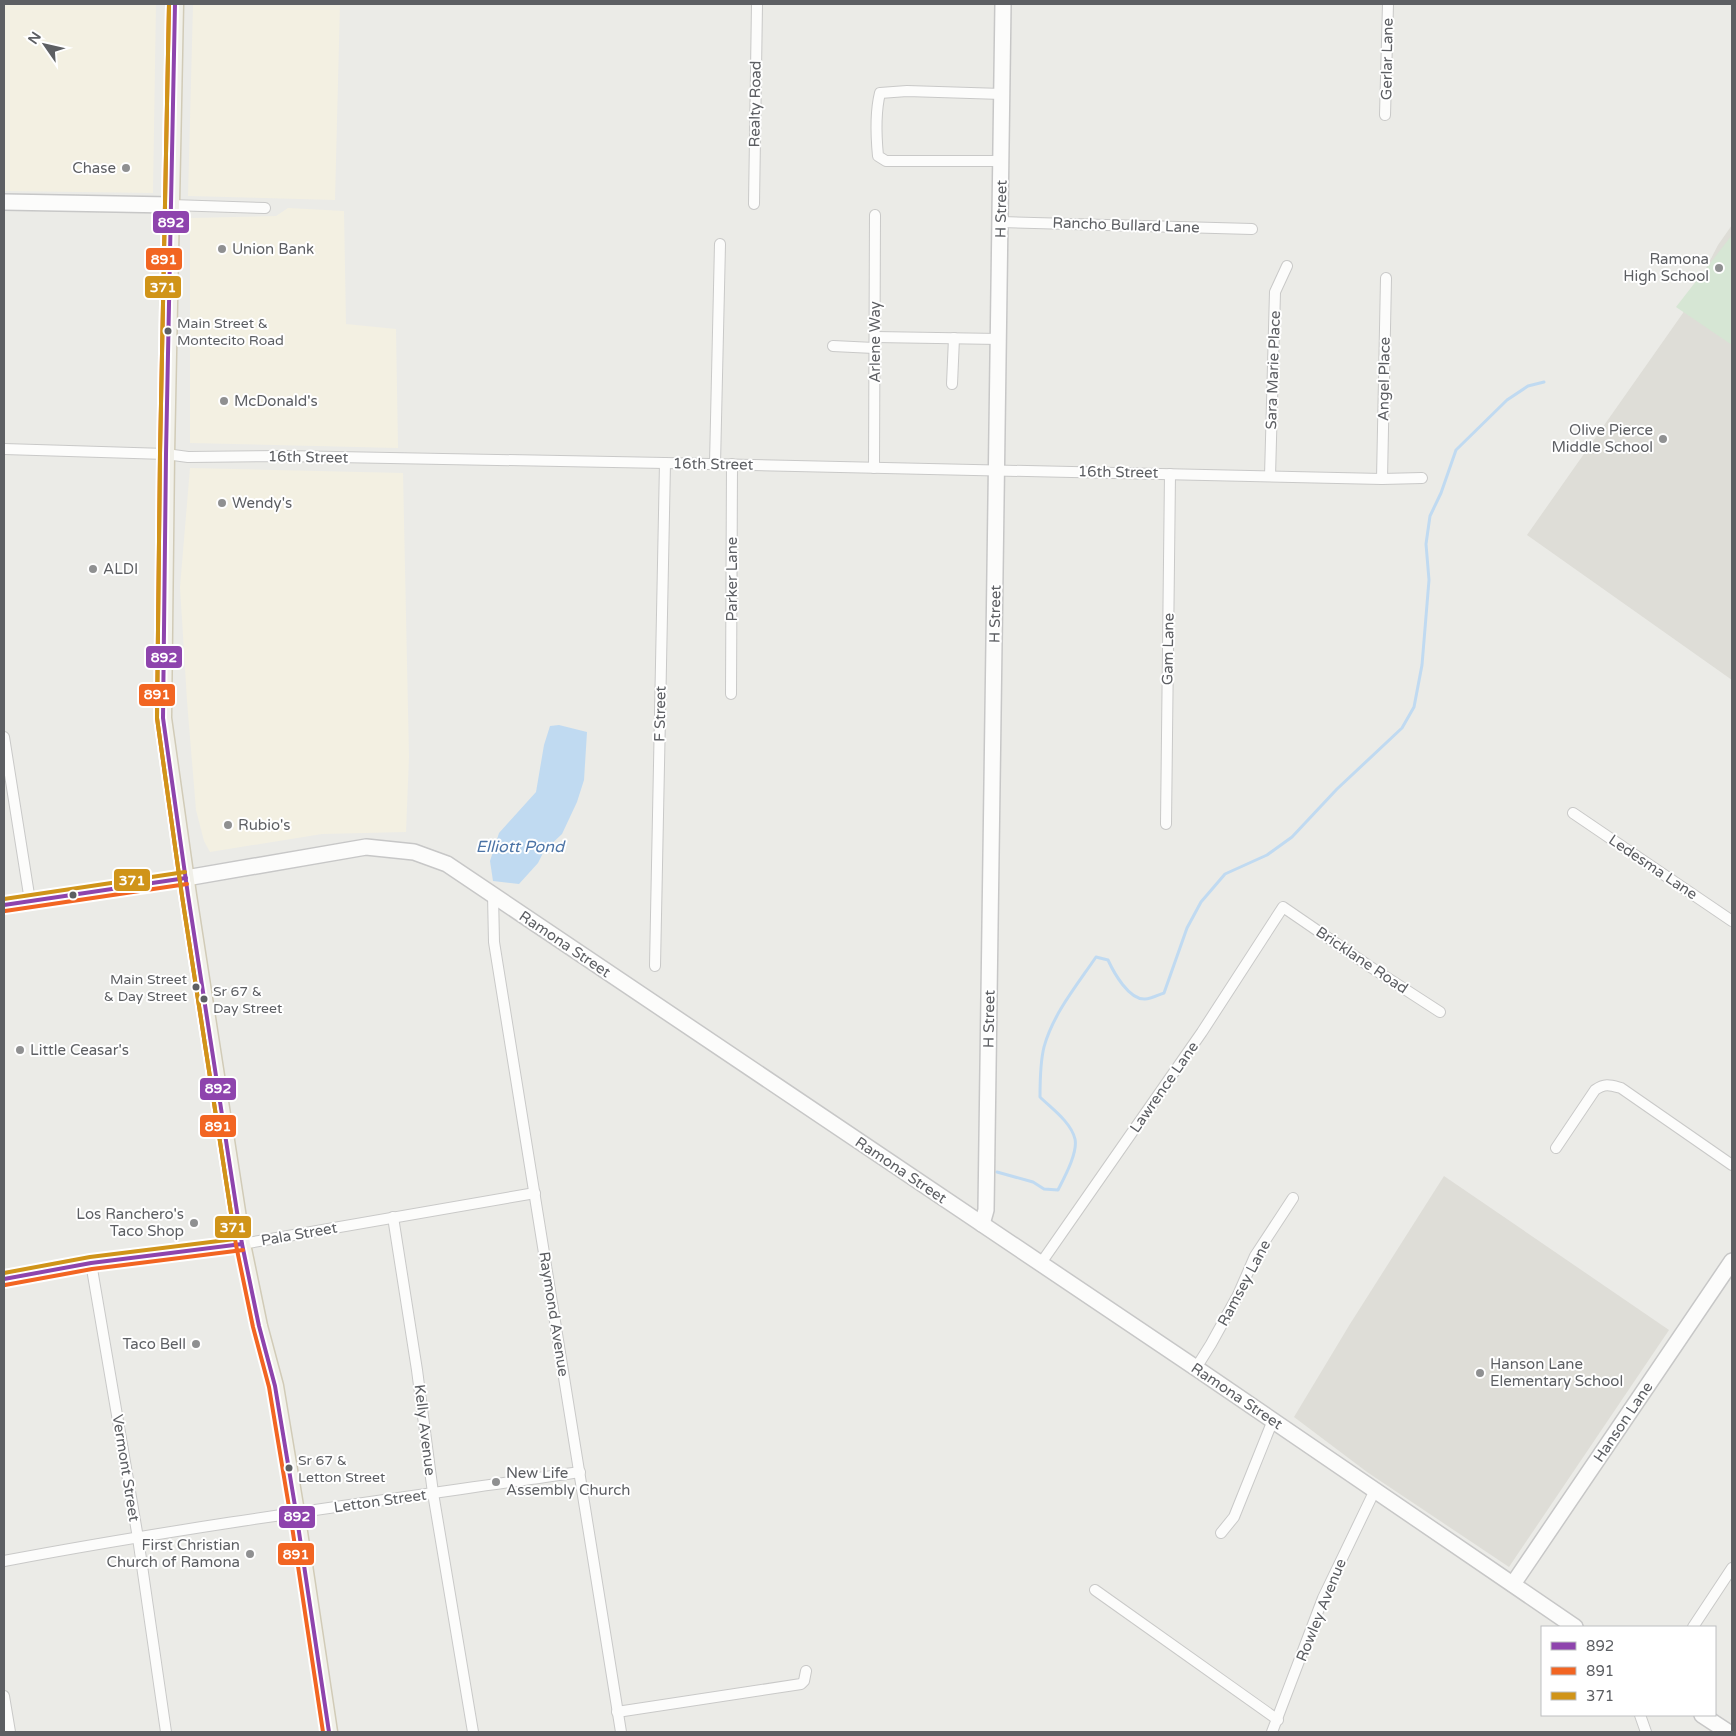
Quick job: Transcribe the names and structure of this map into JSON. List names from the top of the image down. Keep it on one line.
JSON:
{"streets":{"main road":["H Street","Ramona Street","Hanson Lane"],"street":["Gerlar Lane","Realty Road","Rancho Bullard Lane","Arlene Way","Sara Marie Place","Angel Place","16th Street","Parker Lane","Gam Lane","F Street","Ledesma Lane","Bricklane Road","Lawrence Lane","Pala Street","Ramsey Lane","Raymond Avenue","Kelly Avenue","Vermont Street","Letton Street","Rowley Avenue"]},"crossings":[["H Street","Rancho Bullard Lane"],["H Street","16th Street"],["H Street","Ramona Street"],["Arlene Way","16th Street"],["Sara Marie Place","16th Street"],["Angel Place","16th Street"],["16th Street","Parker Lane"],["16th Street","Gam Lane"],["16th Street","F Street"],["Ramona Street","Lawrence Lane"],["Ramona Street","Ramsey Lane"],["Ramona Street","Raymond Avenue"],["Ramona Street","Hanson Lane"],["Ramona Street","Rowley Avenue"],["Bricklane Road","Lawrence Lane"],["Pala Street","Raymond Avenue"],["Pala Street","Kelly Avenue"],["Pala Street","Vermont Street"],["Raymond Avenue","Letton Street"],["Kelly Avenue","Letton Street"],["Vermont Street","Letton Street"]],"water":["Elliott Pond"],"places":["Chase","Union Bank","Ramona High School","Main Street & Montecito Road","McDonald's","Olive Pierce Middle School","Wendy's","ALDI","Rubio's","Main Street & Day Street","Sr 67 & Day Street","Little Ceasar's","Los Ranchero's Taco Shop","Taco Bell","Hanson Lane Elementary School","Sr 67 & Letton Street","New Life Assembly Church","First Christian Church of Ramona"],"lines":["transit line 892","transit line 891","transit line 371"],"legend":["892","891","371"],"north":"top left"}
